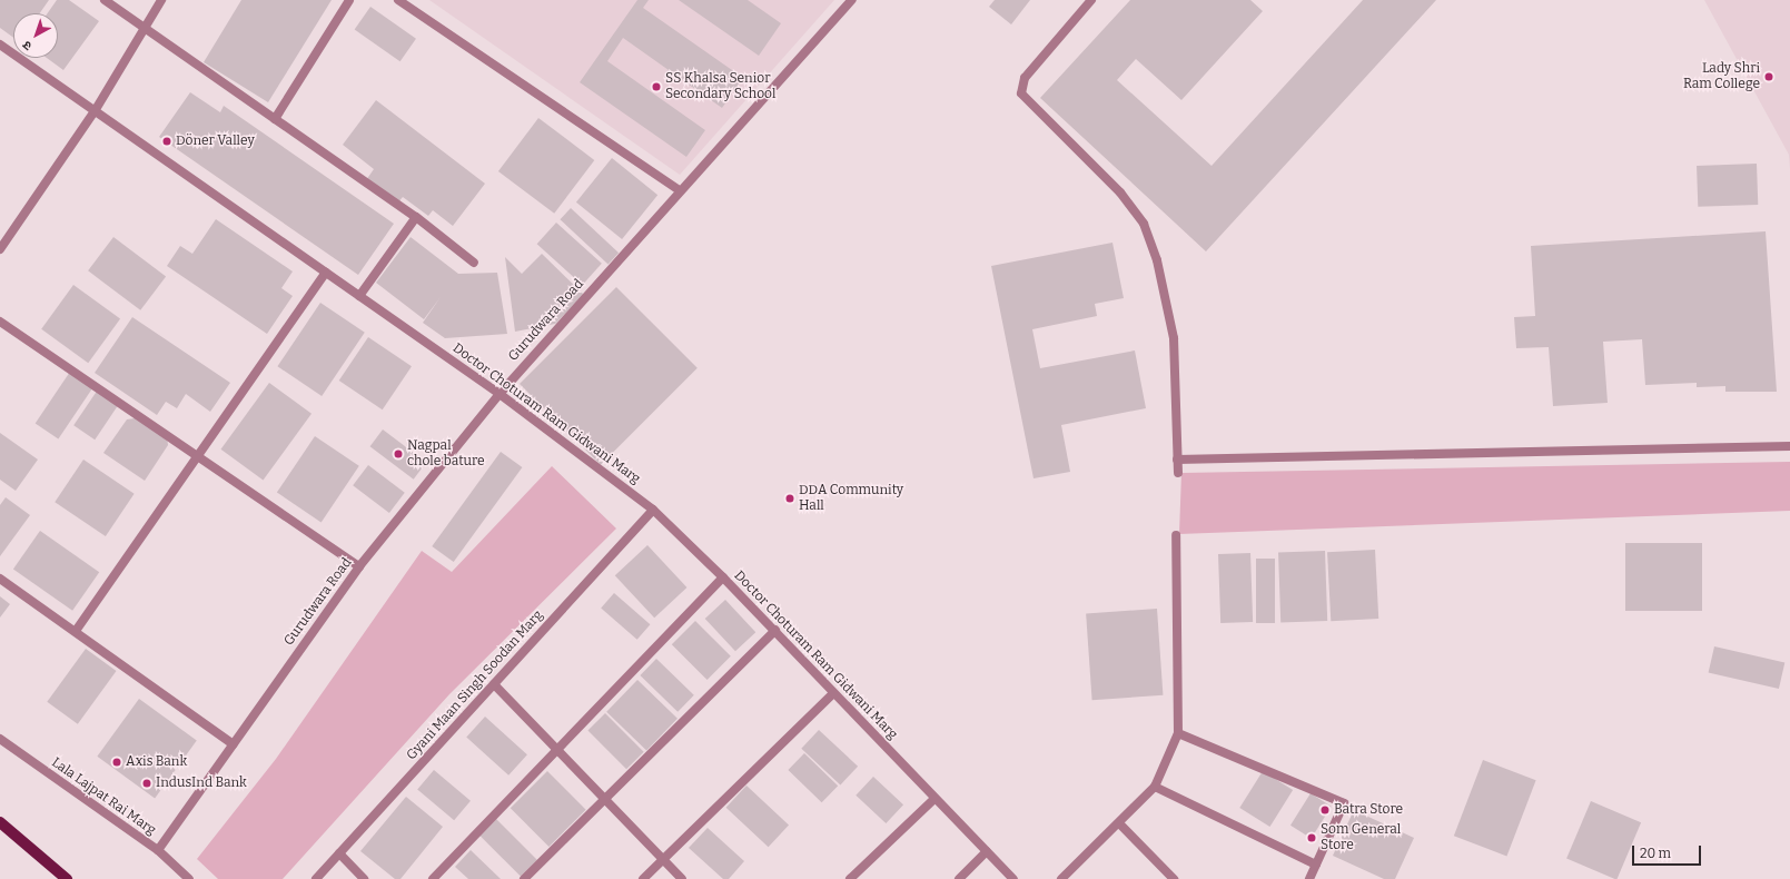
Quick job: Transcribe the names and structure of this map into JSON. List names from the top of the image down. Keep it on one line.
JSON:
{"streets":{"street":["Gurudwara Road","Doctor Choturam Ram Gidwani Marg","Gyani Maan Singh Soodan Marg","Lala Lajpat Rai Marg"]},"crossings":[["Gurudwara Road","Doctor Choturam Ram Gidwani Marg"],["Gurudwara Road","Lala Lajpat Rai Marg"],["Doctor Choturam Ram Gidwani Marg","Gyani Maan Singh Soodan Marg"]],"places":["Lady Shri Ram College","SS Khalsa Senior Secondary School","Döner Valley","Nagpal chole bature","DDA Community Hall","Axis Bank","IndusInd Bank","Batra Store","Som General Store"],"scale_bar":"20 m","north":"bottom left"}
